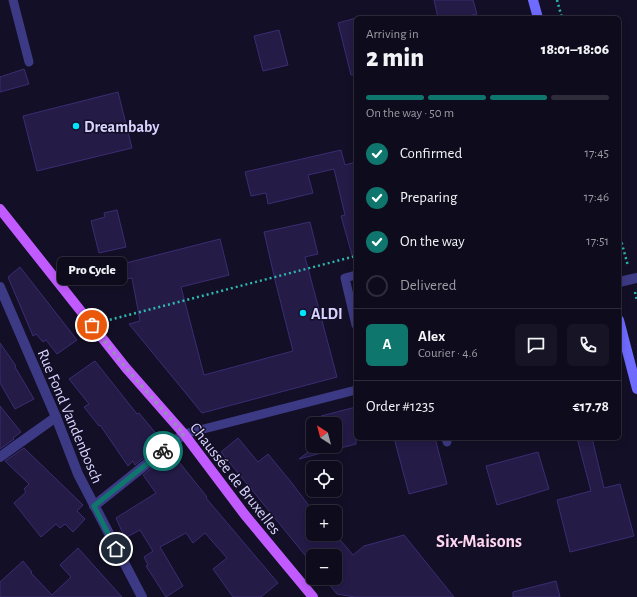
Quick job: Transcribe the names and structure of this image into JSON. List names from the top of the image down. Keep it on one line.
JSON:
{"streets":{"main road":["Chaussée de Bruxelles"],"street":["Rue Fond Vandenbosch"]},"districts":["Six-Maisons"],"places":["Dreambaby","ALDI","Pro Cycle"],"north":"top left","page":{"heading":["2 min","Arriving in","18:01–18:06"],"panel":["Alex","Courier · 4.6","Order #1235","€17.78"],"bar":"On the way · 50 m","list":[["Confirmed","17:45"],["Preparing","17:46"],["On the way","17:51"],"Delivered"],"bubble":"Pro Cycle","round":"A","map_buttons":["+","−"]}}
